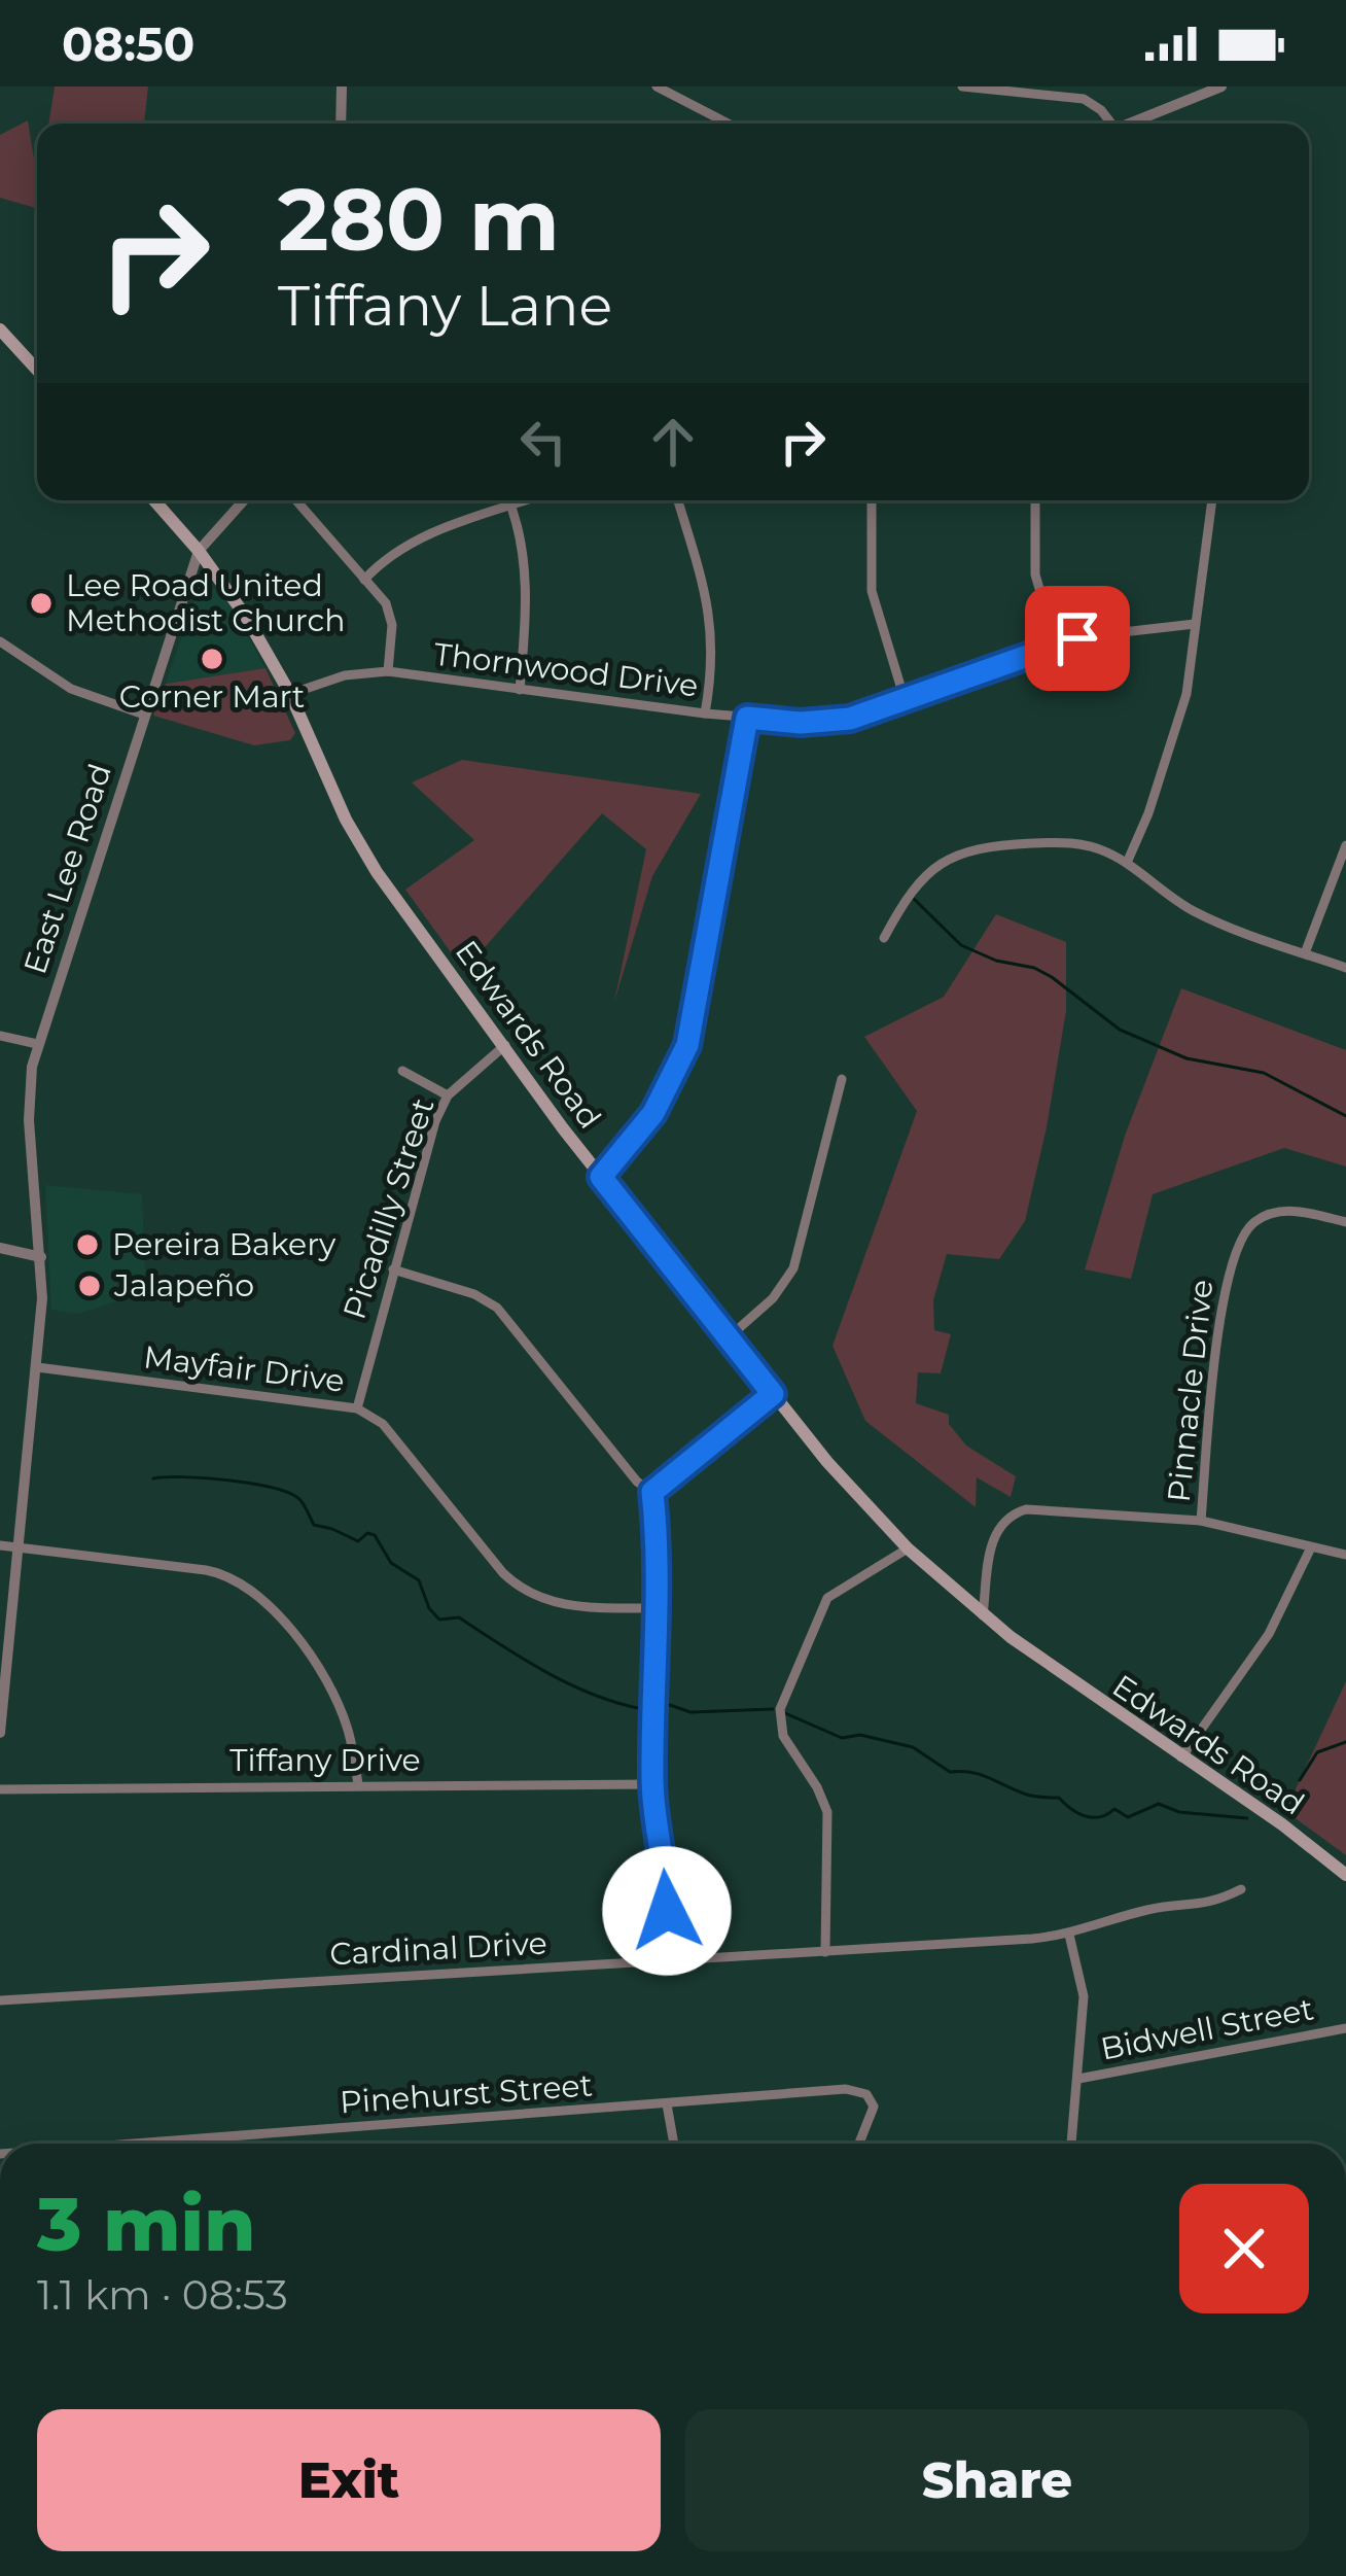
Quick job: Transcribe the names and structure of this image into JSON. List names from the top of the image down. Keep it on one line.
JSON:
{"streets":{"main road":["Edwards Road"],"street":["Thornwood Drive","East Lee Road","Picadilly Street","Mayfair Drive","Pinnacle Drive","Tiffany Drive","Cardinal Drive","Bidwell Street","Pinehurst Street"]},"crossings":[["Thornwood Drive","Edwards Road"],["East Lee Road","Edwards Road"],["East Lee Road","Mayfair Drive"],["Edwards Road","Picadilly Street"],["Edwards Road","Pinnacle Drive"],["Picadilly Street","Mayfair Drive"]],"places":["Lee Road United Methodist Church","Corner Mart","Pereira Bakery","Jalapeño"],"page":{"status":"08:50","turn":["280 m","Tiffany Lane"],"heading":["3 min","1.1 km · 08:53"],"buttons":["Exit","Share"]}}
